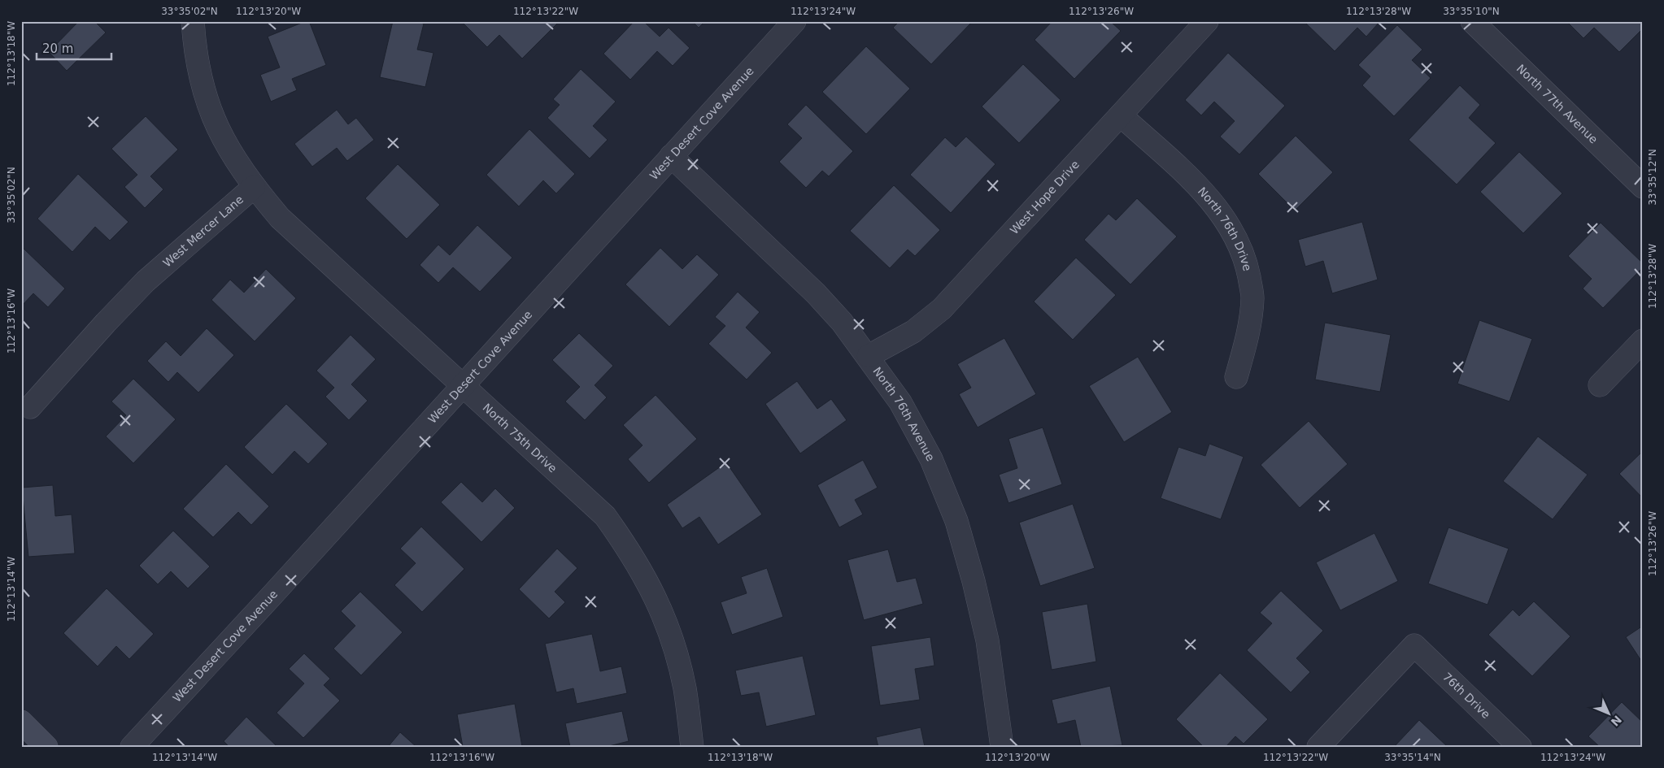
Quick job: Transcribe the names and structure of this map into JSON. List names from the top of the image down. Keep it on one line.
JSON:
{"streets":{"street":["North 77th Avenue","West Desert Cove Avenue","West Hope Drive","West Mercer Lane","North 76th Drive","North 76th Avenue","North 75th Drive","76th Drive"]},"crossings":[["West Desert Cove Avenue","North 76th Avenue"],["West Desert Cove Avenue","North 75th Drive"],["West Hope Drive","North 76th Drive"],["West Hope Drive","North 76th Avenue"],["West Mercer Lane","North 75th Drive"]],"scale_bar":"20 m","north":"bottom right","coordinates":["33°35'02\"N","112°13'20\"W","112°13'22\"W","112°13'24\"W","112°13'26\"W","112°13'28\"W","33°35'10\"N","112°13'18\"W","33°35'12\"N","112°13'16\"W","112°13'14\"W","33°35'14\"N"]}
